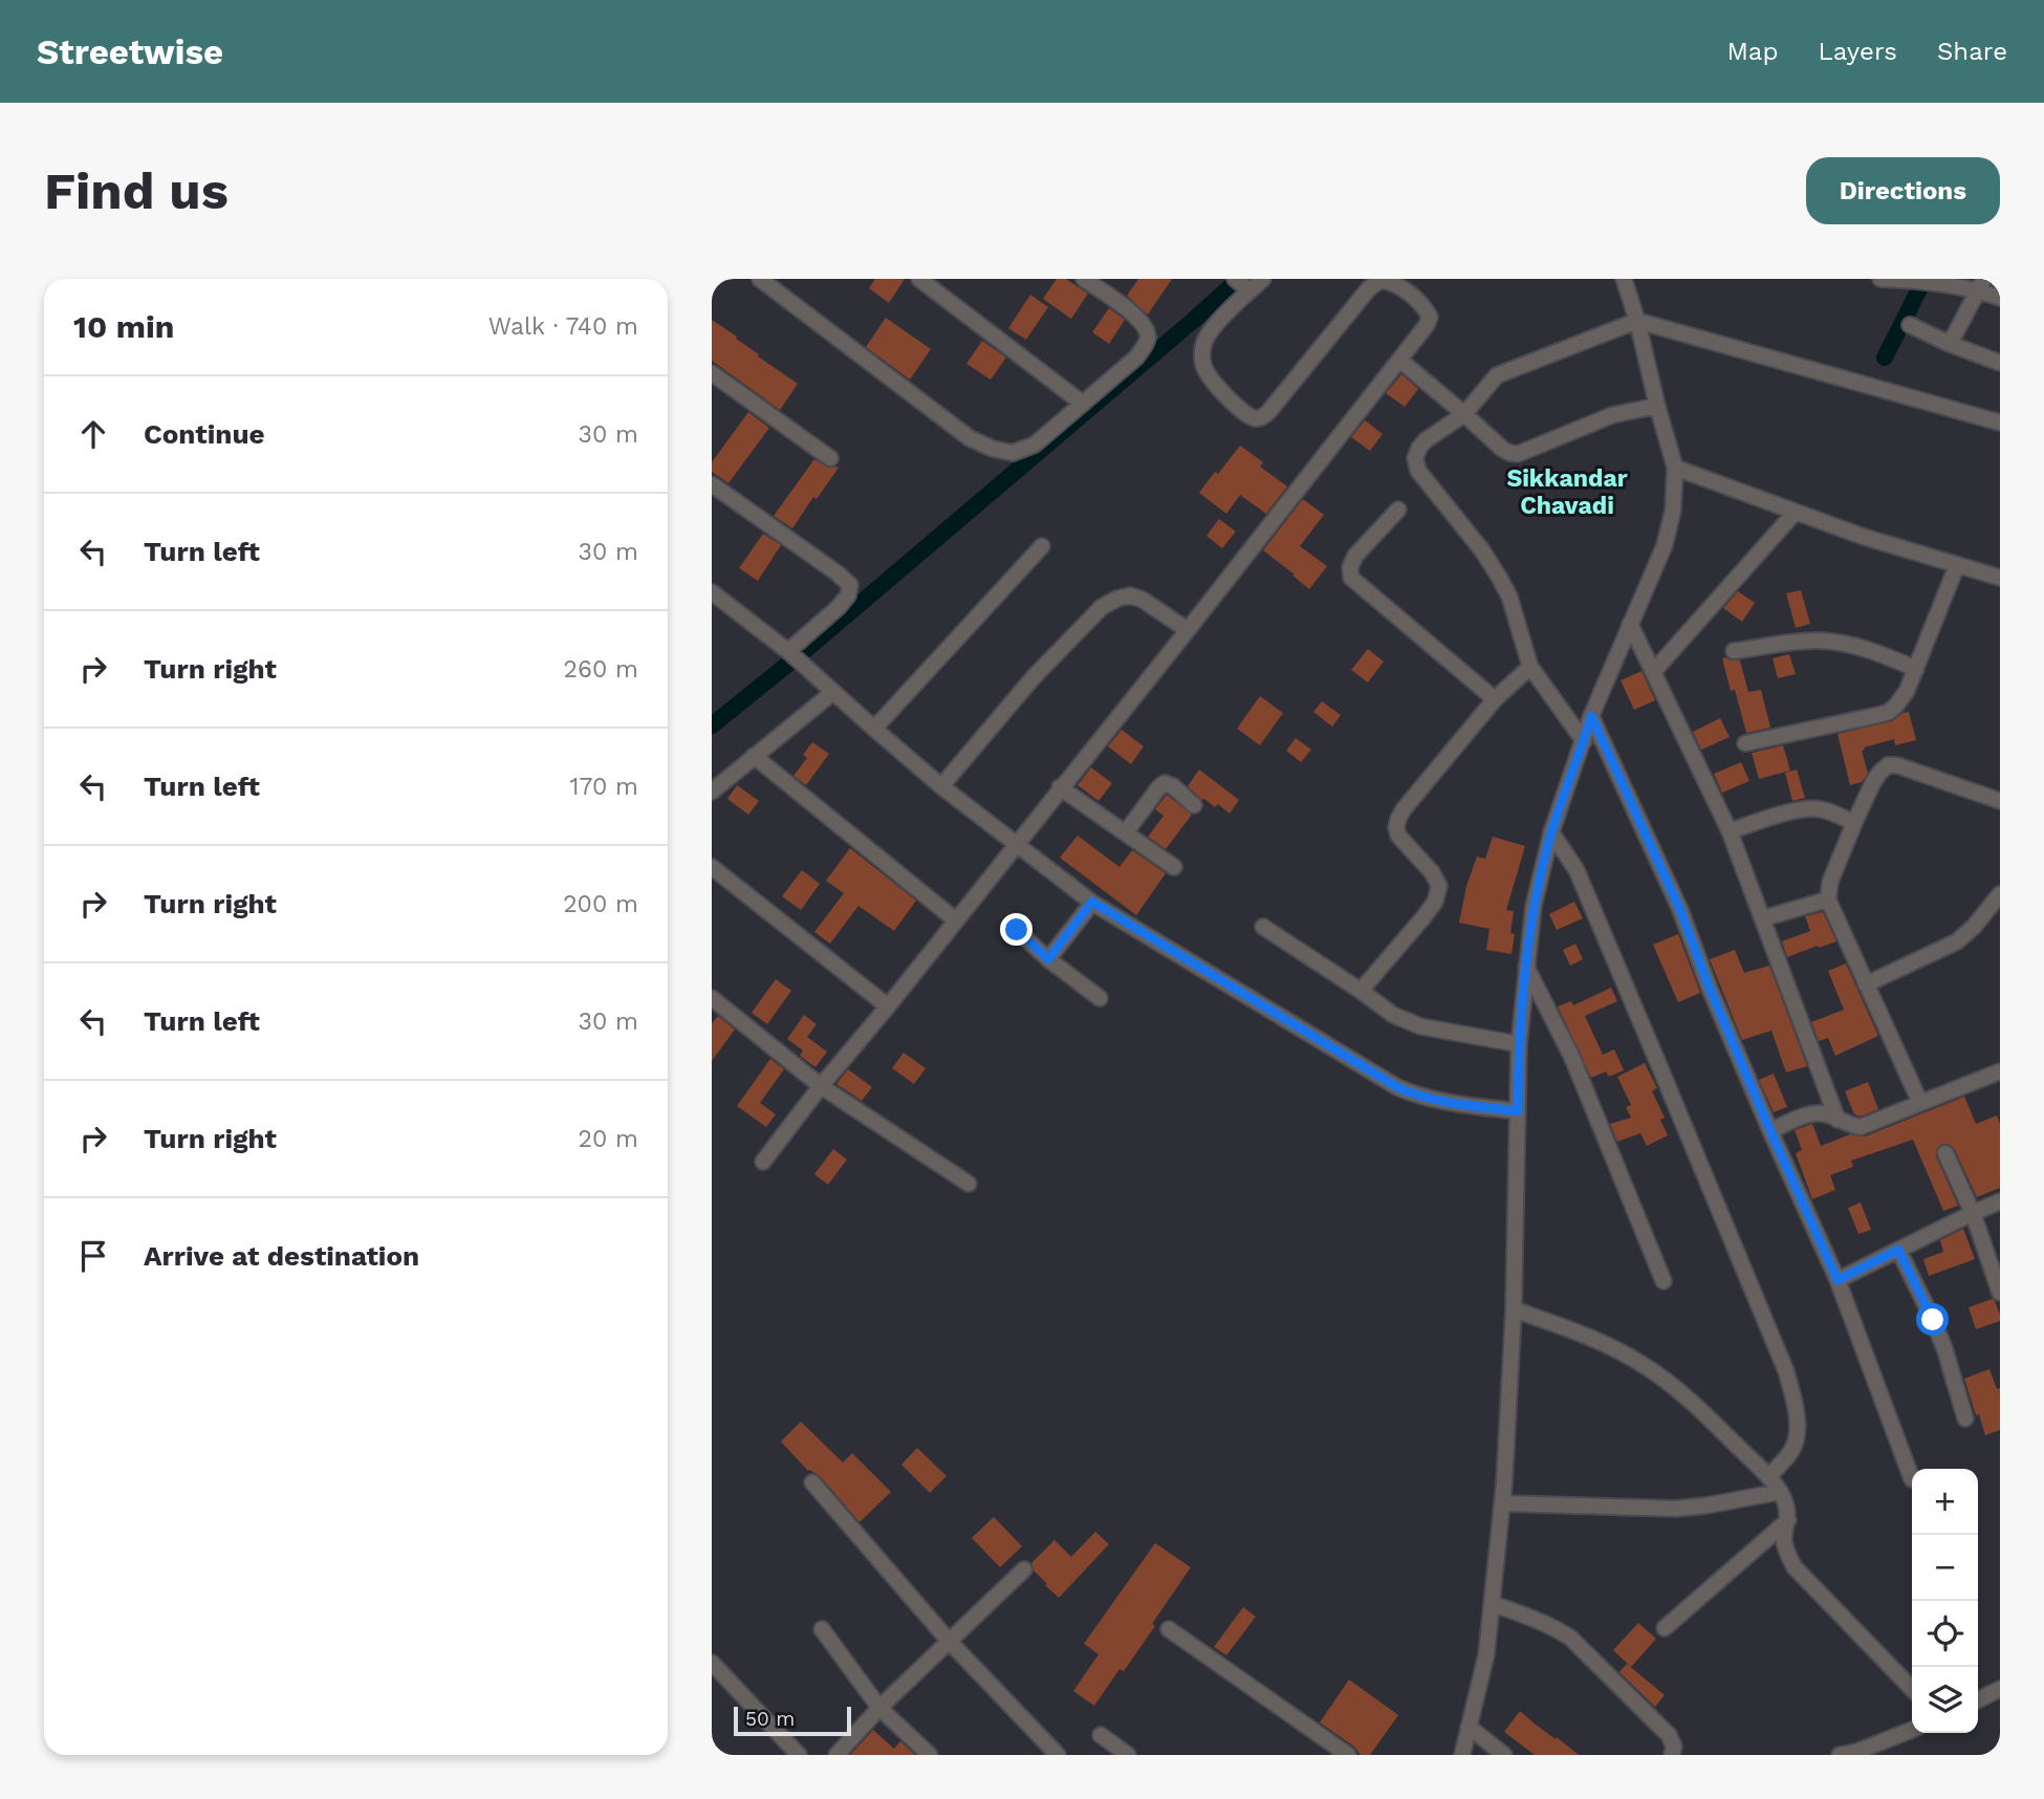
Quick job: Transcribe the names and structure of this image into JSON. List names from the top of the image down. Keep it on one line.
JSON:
{"districts":["Sikkandar Chavadi"],"scale_bar":"50 m","page":{"header":"Streetwise","nav":["Map","Layers","Share"],"buttons":"Directions","title":"Find us","heading":["10 min","Walk · 740 m"],"list":[["Continue","30 m"],["Turn left","30 m"],["Turn right","260 m"],["Turn left","170 m"],["Turn right","200 m"],["Turn left","30 m"],["Turn right","20 m"],"Arrive at destination"],"map_buttons":["+","−"],"scale":"50 m"}}
